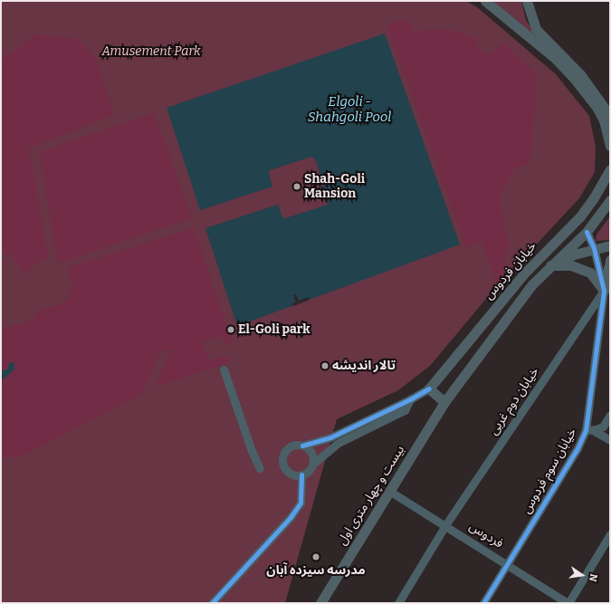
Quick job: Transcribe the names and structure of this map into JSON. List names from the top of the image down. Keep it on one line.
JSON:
{"streets":{"main road":["خیابان فردوس","بیست و چهار متری اول"],"street":["خیابان دوم غربی","خیابان سوم فردوس","فردوس"]},"crossings":[["خیابان فردوس","خیابان سوم فردوس"],["خیابان فردوس","بیست و چهار متری اول"],["خیابان دوم غربی","خیابان سوم فردوس"],["خیابان دوم غربی","فردوس"],["خیابان سوم فردوس","فردوس"],["بیست و چهار متری اول","فردوس"]],"water":["Elgoli - Shahgoli Pool"],"parks":["Amusement Park"],"places":["Shah-Goli Mansion","El-Goli park","تالار اندیشه","مدرسه سیزده آبان"],"north":"right"}
